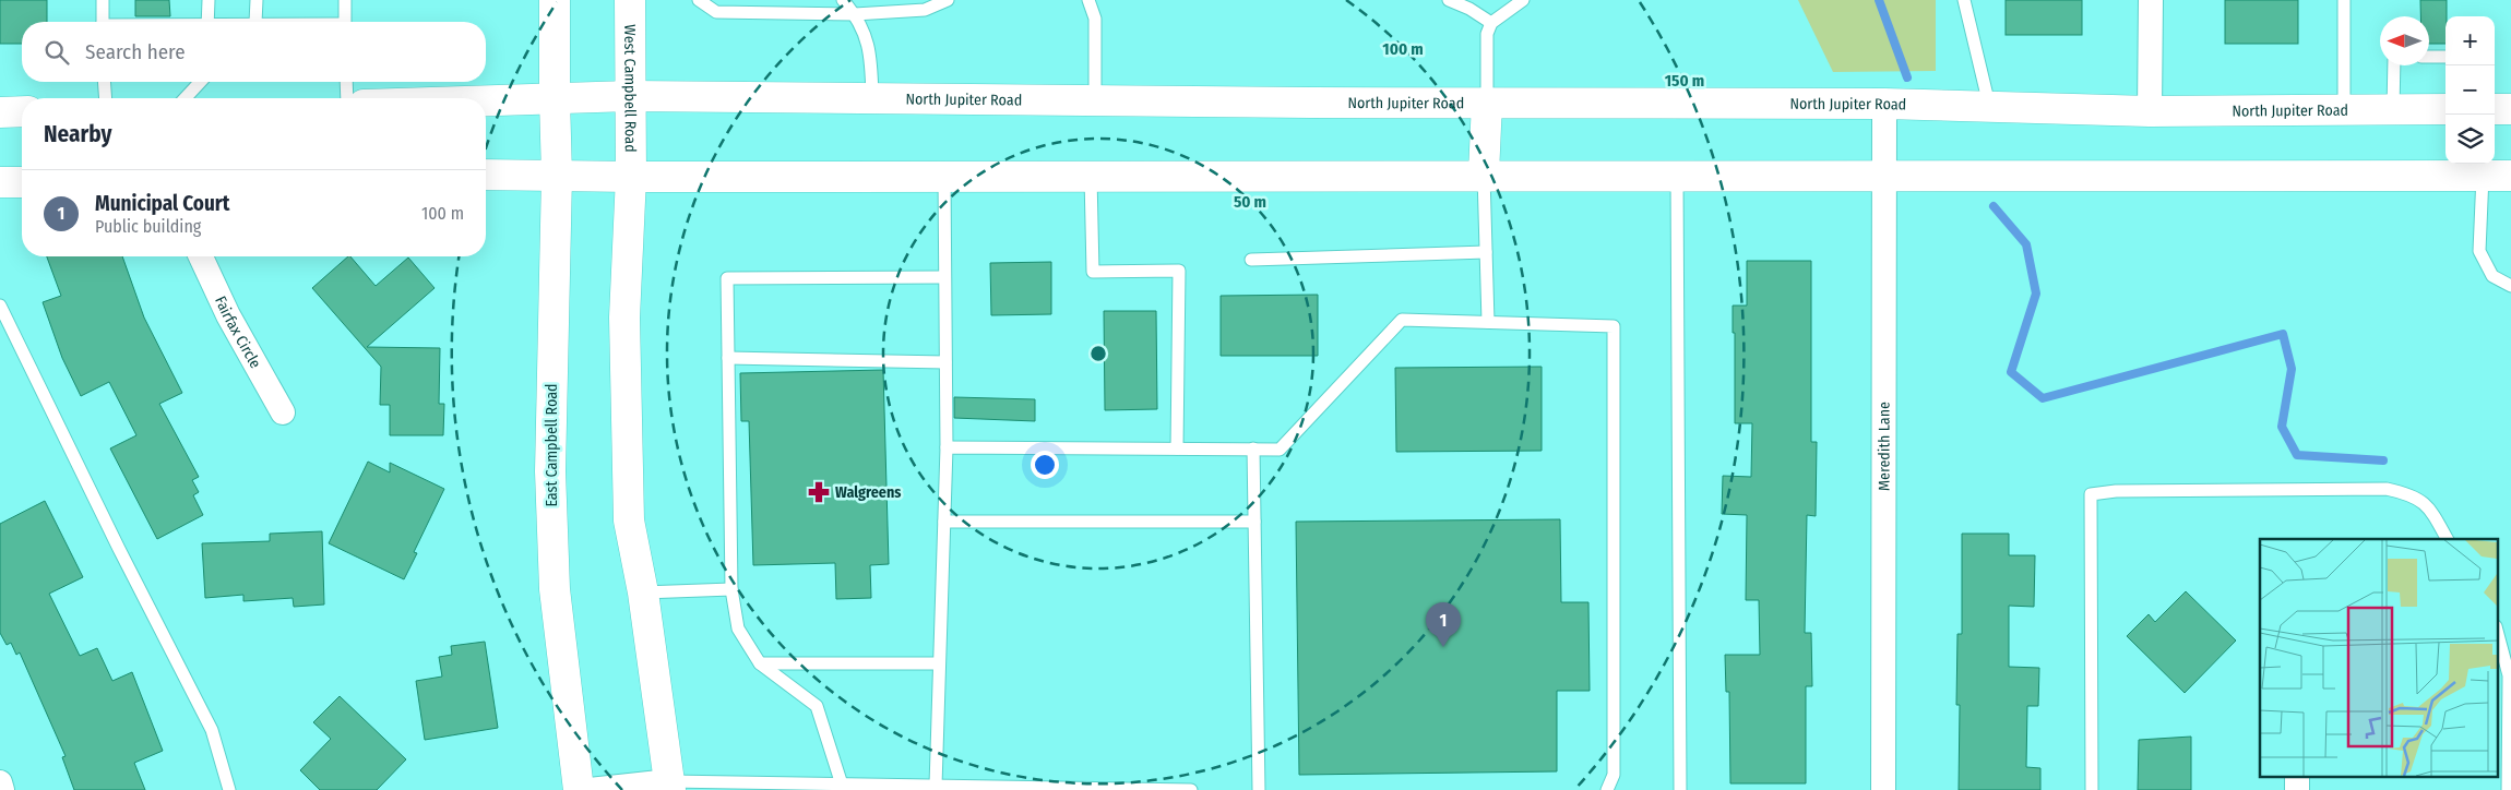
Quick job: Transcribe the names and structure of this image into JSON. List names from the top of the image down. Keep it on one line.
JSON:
{"streets":{"main road":["West Campbell Road","North Jupiter Road","East Campbell Road"],"street":["Fairfax Circle","Meredith Lane"]},"crossings":[["West Campbell Road","North Jupiter Road"],["North Jupiter Road","East Campbell Road"],["North Jupiter Road","Meredith Lane"]],"places":{"pharmacy":["Walgreens"]},"north":"left","page":{"map_buttons":["+","−"],"search":"Search here","heading":"Nearby","list":[{"mark":"1","name":"Municipal Court","note":"Public building","value":"100 m"}],"pins":"1"},"rings":["100 m","150 m","50 m"]}
